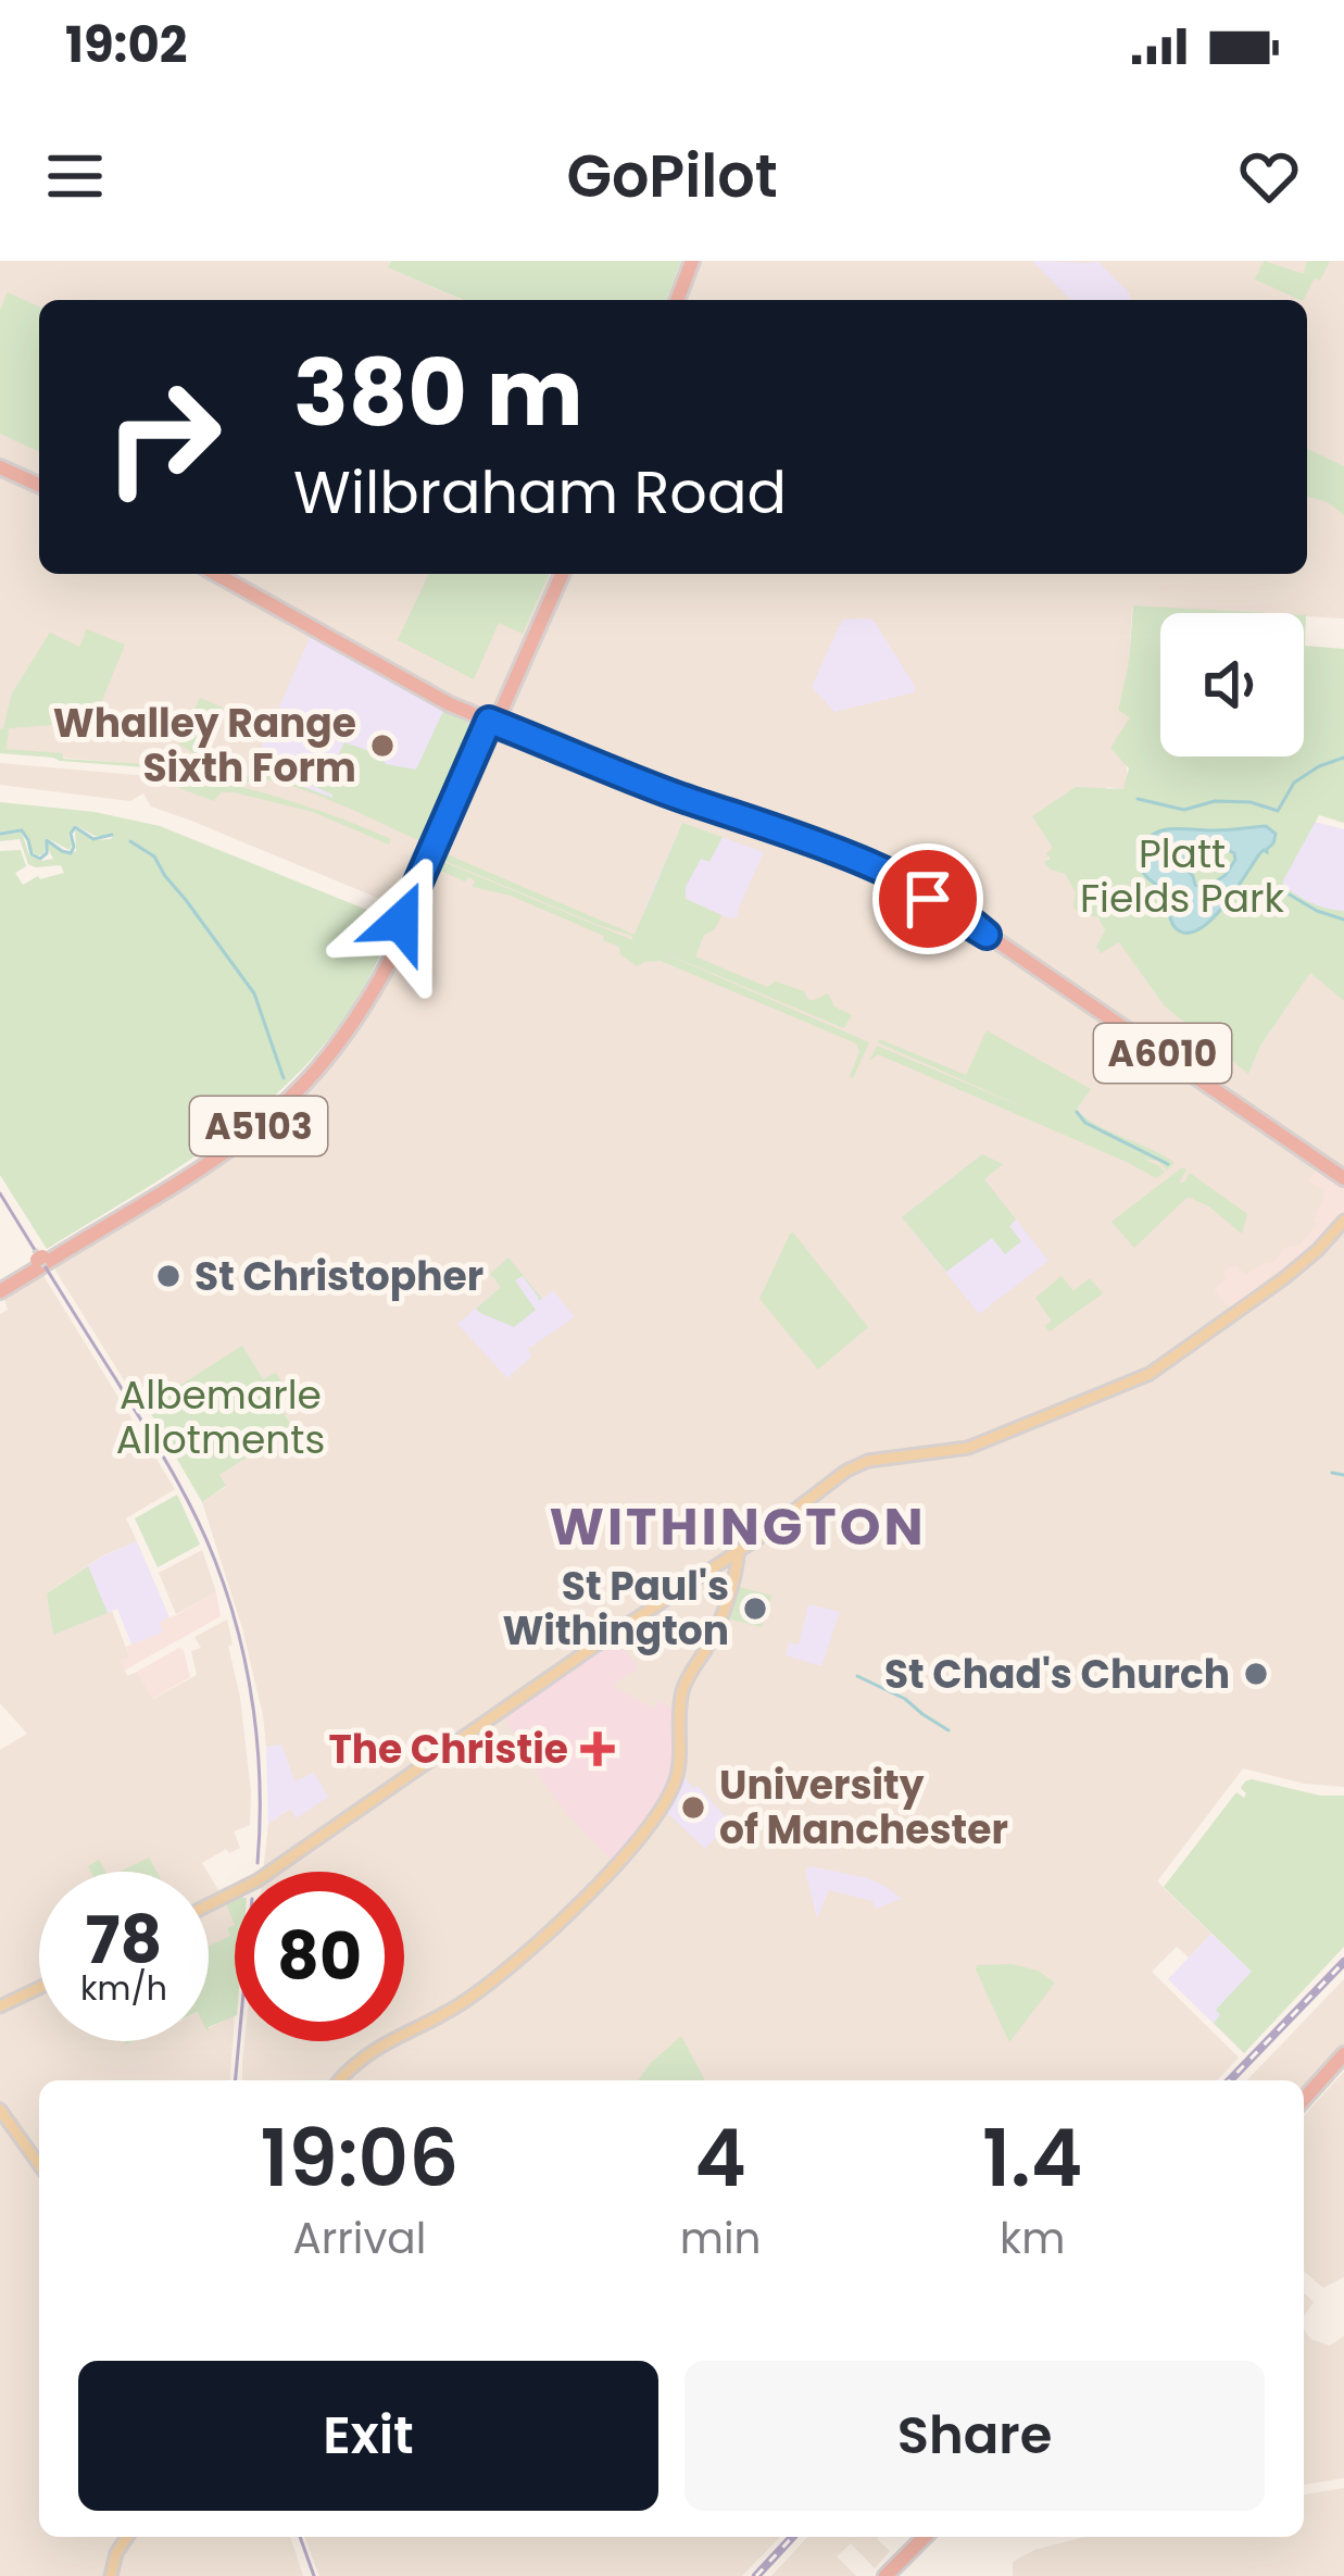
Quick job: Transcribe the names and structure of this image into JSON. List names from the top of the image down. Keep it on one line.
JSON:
{"streets":{"highway":["A6010","A5103"]},"crossings":[["A6010","A5103"]],"districts":["WITHINGTON"],"parks":["Platt Fields Park","Albemarle Allotments"],"places":{"other":["Whalley Range Sixth Form","St Christopher","St Paul's Withington","St Chad's Church","University of Manchester"],"health":["The Christie"]},"page":{"status":"19:02","header":"GoPilot","turn":["380 m","Wilbraham Road"],"speed":"78 km/h","limit":"80","eta":["19:06","Arrival","4","min","1.4","km"],"buttons":["Exit","Share"]}}
